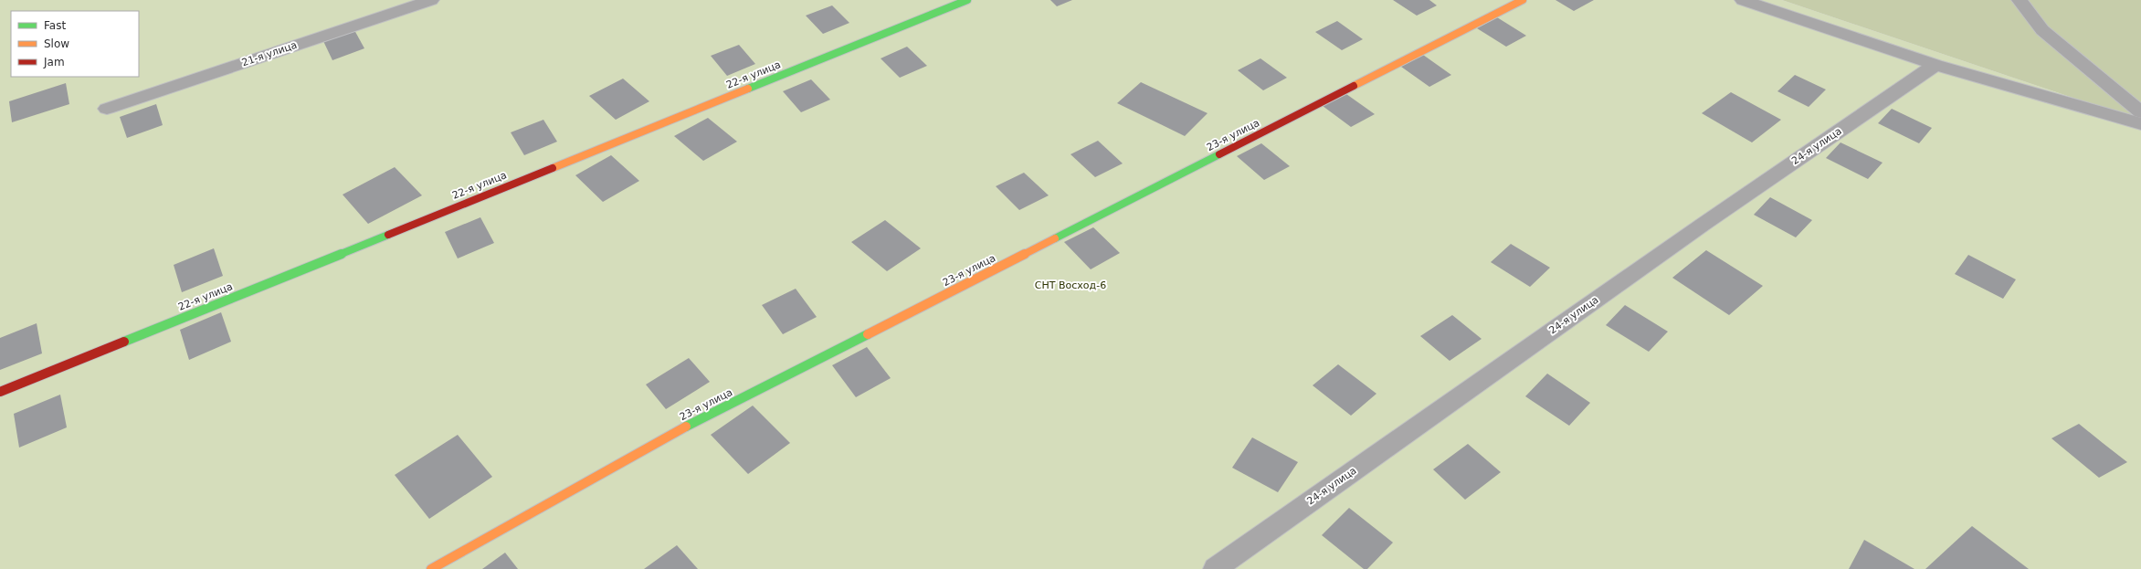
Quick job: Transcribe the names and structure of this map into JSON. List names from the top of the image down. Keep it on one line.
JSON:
{"streets":{"street":["21-я улица","22-я улица","23-я улица","24-я улица"]},"parks":["СНТ Восход-6"],"legend":["Fast","Slow","Jam"]}
